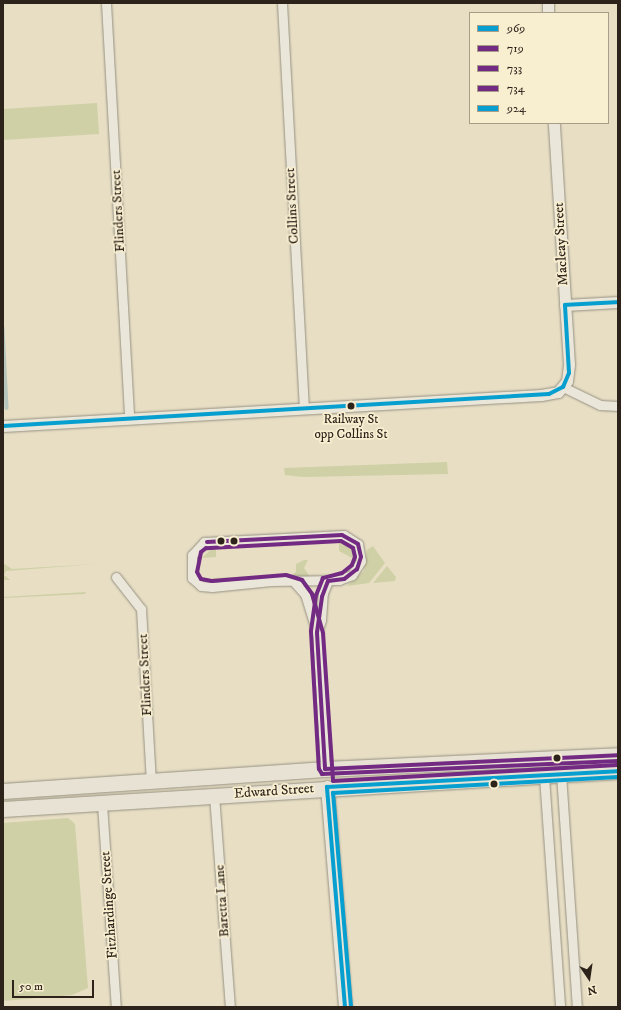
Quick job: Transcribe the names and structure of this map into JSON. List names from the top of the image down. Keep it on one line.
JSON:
{"streets":{"highway":["Edward Street"],"street":["Collins Street","Flinders Street","Macleay Street","Baretta Lane","Fitzhardinge Street"]},"crossings":[["Flinders Street","Edward Street"],["Edward Street","Baretta Lane"],["Edward Street","Fitzhardinge Street"]],"places":["Railway St opp Collins St"],"lines":["transit line 969","transit line 719","transit line 733","transit line 734","transit line 924"],"legend":["969","719","733","734","924"],"scale_bar":"50 m","north":"bottom"}
